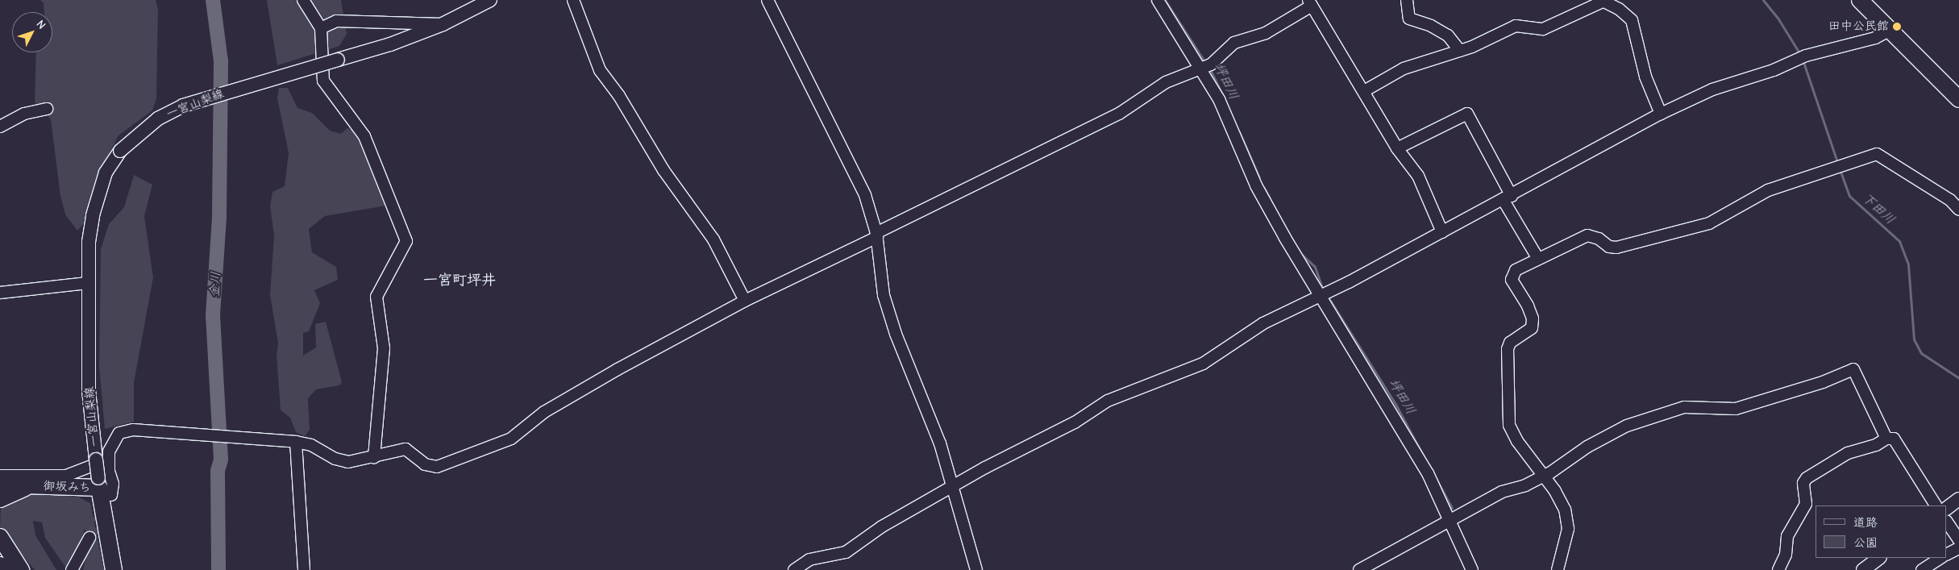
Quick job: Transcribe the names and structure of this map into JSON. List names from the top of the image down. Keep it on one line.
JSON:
{"streets":{"highway":["御坂みち"],"main road":["一宮山梨線"]},"crossings":[["一宮山梨線","御坂みち"]],"districts":["一宮町坪井"],"water":["坪田川","下田川","金川"],"places":["田中公民館"],"legend":["道路","公園"],"north":"top right"}
